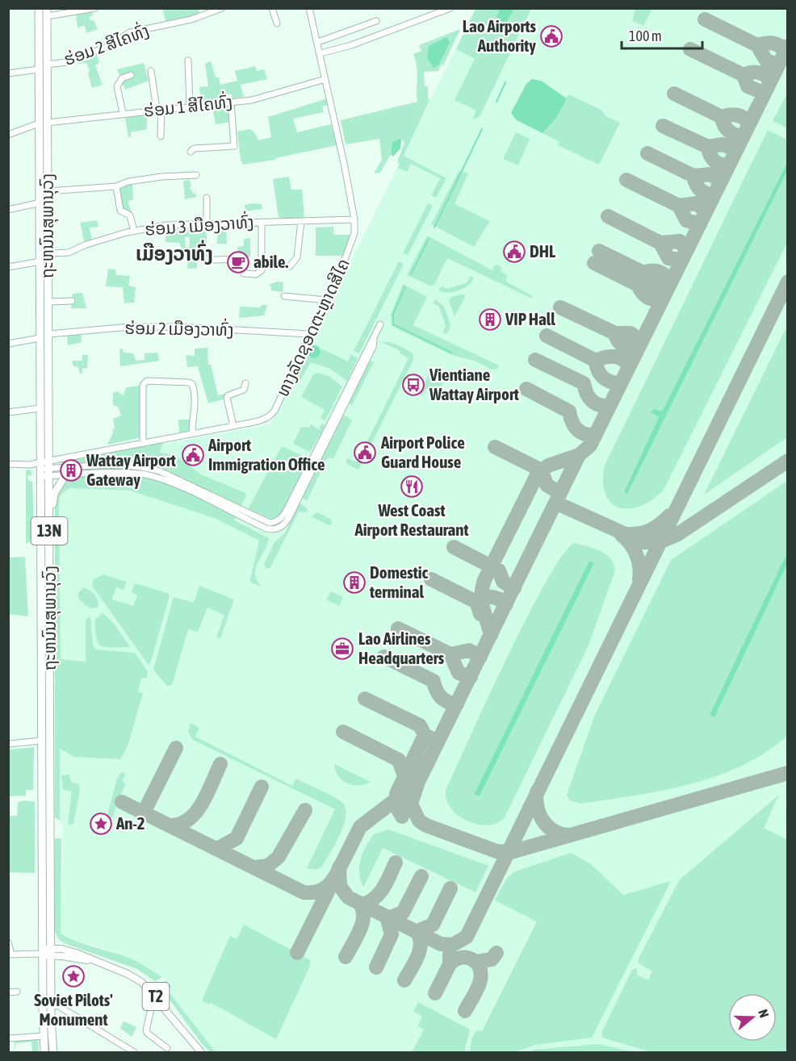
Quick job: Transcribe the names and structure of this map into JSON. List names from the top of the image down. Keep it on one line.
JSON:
{"streets":{"highway":["ຖະຫນົນສຸພານຸວົງ","13N"],"main road":["T2"],"street":["ຮ່ອມ 2 ສີໄຄທົ່ງ","ຮ່ອມ 1 ສີໄຄທົ່ງ","ຮ່ອມ 3 ເມືອງວາທົ່ງ","ທາງລັດຊອດຕະຫຼາດສີໄຄ","ຮ່ອມ 2 ເມືອງວາທົ່ງ"]},"crossings":[["ຮ່ອມ 2 ສີໄຄທົ່ງ","ຖະຫນົນສຸພານຸວົງ"],["ຮ່ອມ 1 ສີໄຄທົ່ງ","ຖະຫນົນສຸພານຸວົງ"],["ຮ່ອມ 1 ສີໄຄທົ່ງ","ທາງລັດຊອດຕະຫຼາດສີໄຄ"],["ຖະຫນົນສຸພານຸວົງ","ຮ່ອມ 3 ເມືອງວາທົ່ງ"],["ຖະຫນົນສຸພານຸວົງ","ທາງລັດຊອດຕະຫຼາດສີໄຄ"],["ຖະຫນົນສຸພານຸວົງ","ຮ່ອມ 2 ເມືອງວາທົ່ງ"],["ຖະຫນົນສຸພານຸວົງ","T2"],["ຮ່ອມ 3 ເມືອງວາທົ່ງ","ທາງລັດຊອດຕະຫຼາດສີໄຄ"],["ທາງລັດຊອດຕະຫຼາດສີໄຄ","ຮ່ອມ 2 ເມືອງວາທົ່ງ"]],"districts":["ເມືອງວາທົ່ງ"],"places":{"public building":["Lao Airports Authority","DHL","Airport Police Guard House","Airport Immigration Office"],"cafe":["abile."],"building":["VIP Hall","Wattay Airport Gateway","Domestic terminal"],"bus stop":["Vientiane Wattay Airport"],"restaurant":["West Coast Airport Restaurant"],"office":["Lao Airlines Headquarters"],"place":["An-2","Soviet Pilots' Monument"]},"scale_bar":"100 m","north":"right"}
